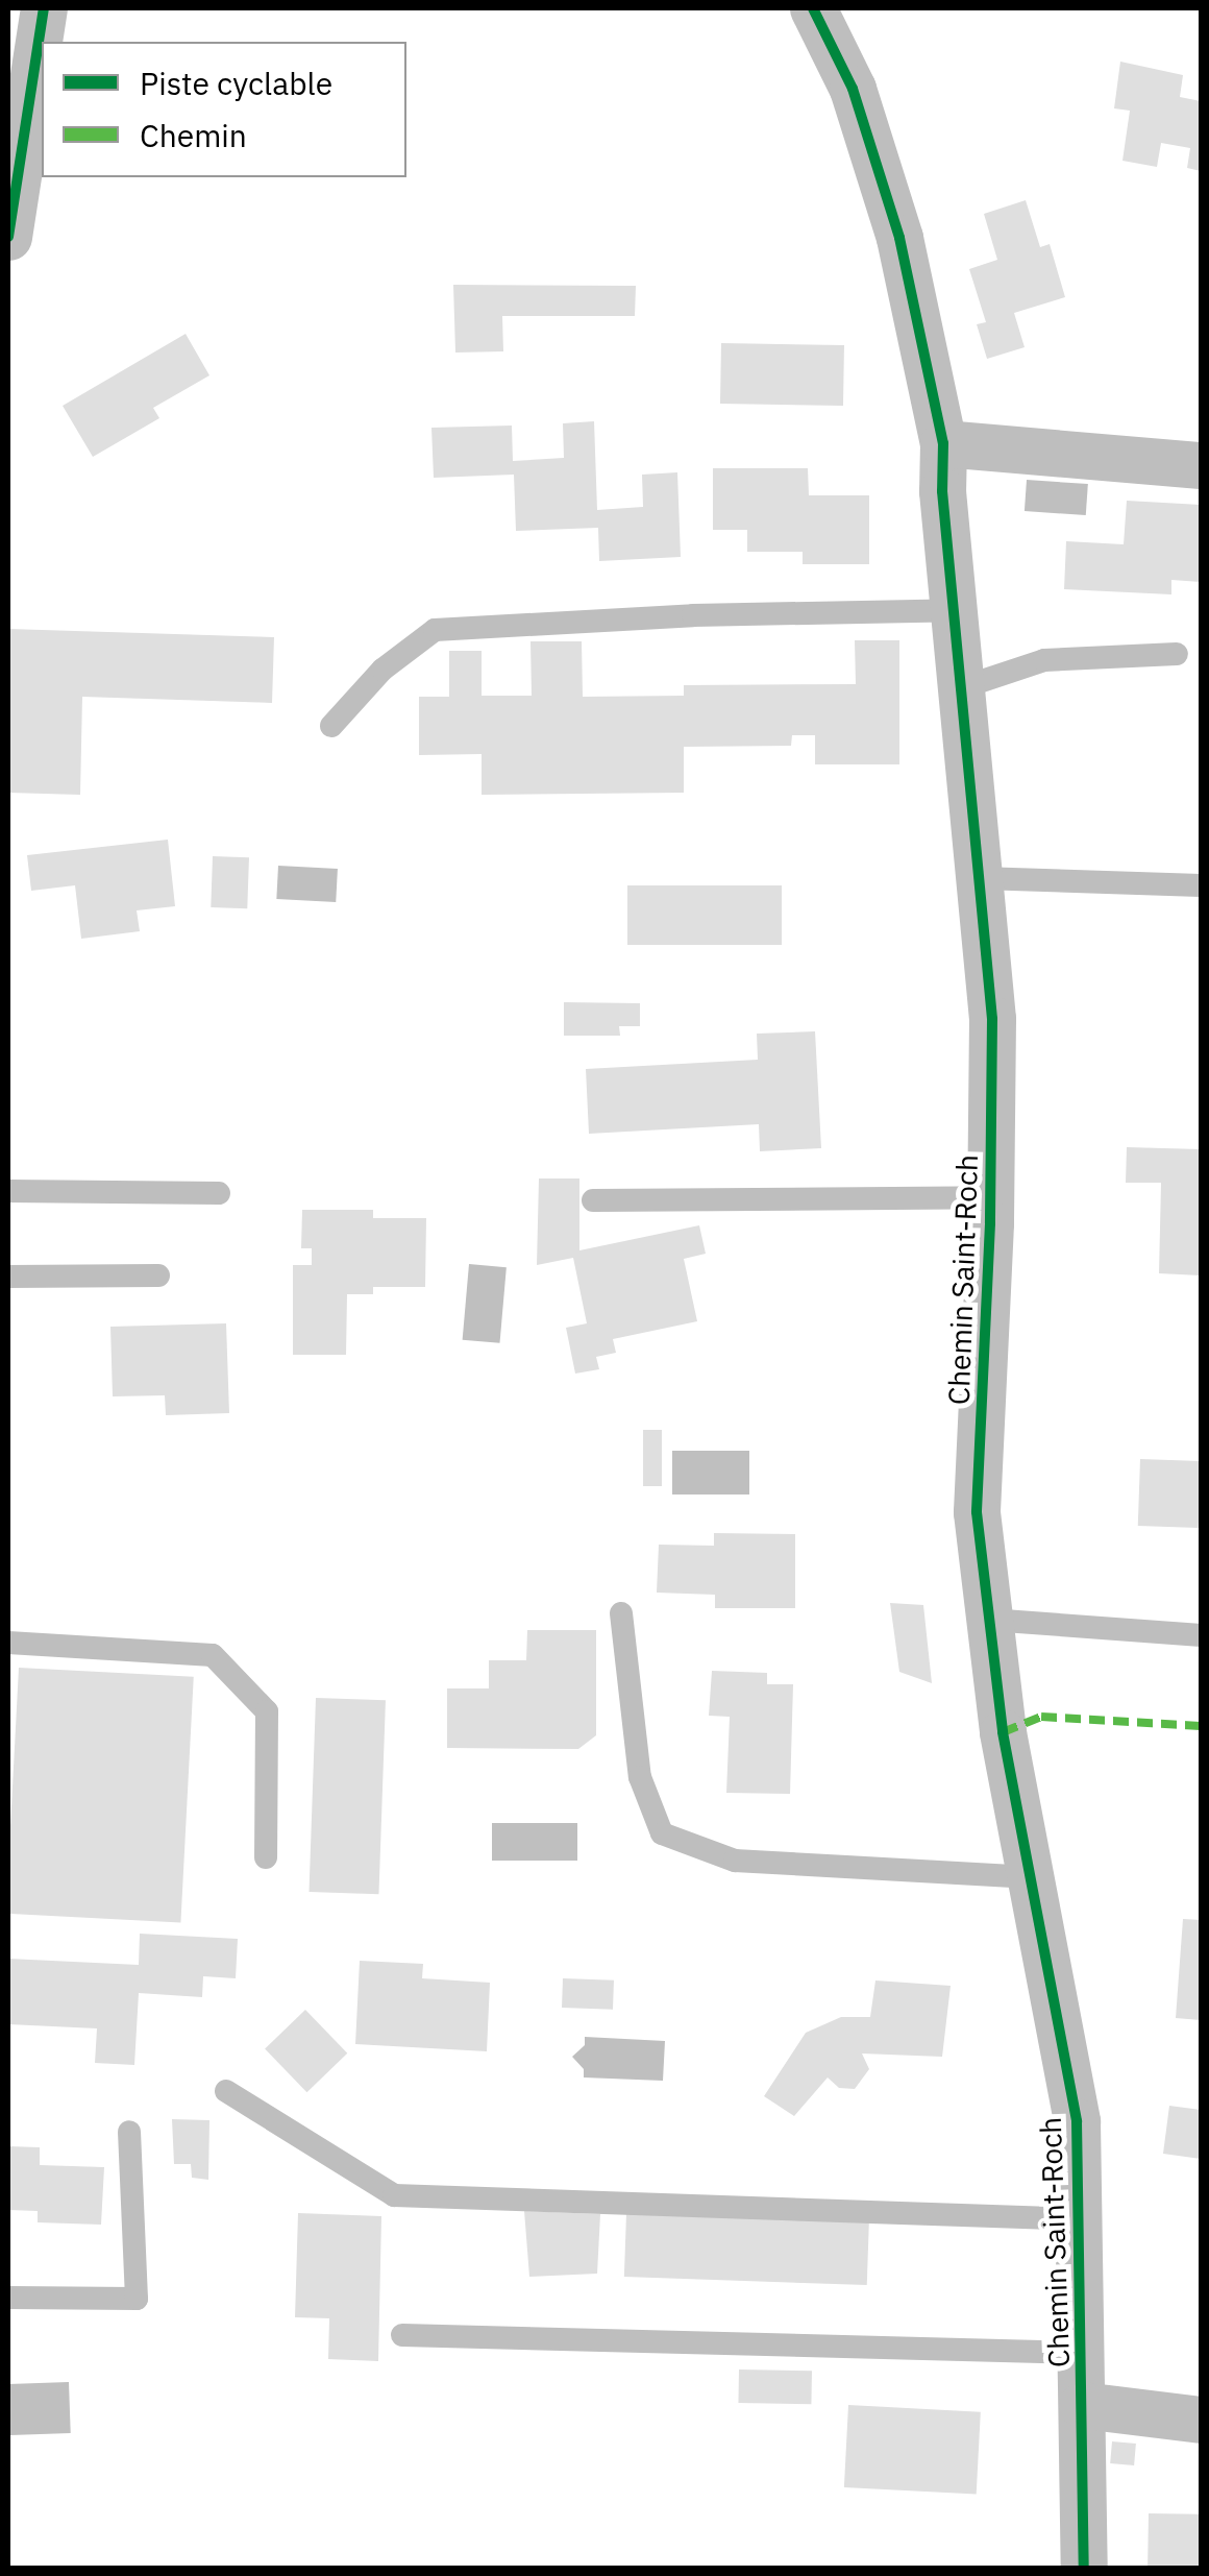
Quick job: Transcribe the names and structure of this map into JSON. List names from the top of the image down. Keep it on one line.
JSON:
{"streets":{"street":["Chemin Saint-Roch"]},"legend":["Piste cyclable","Chemin"]}
